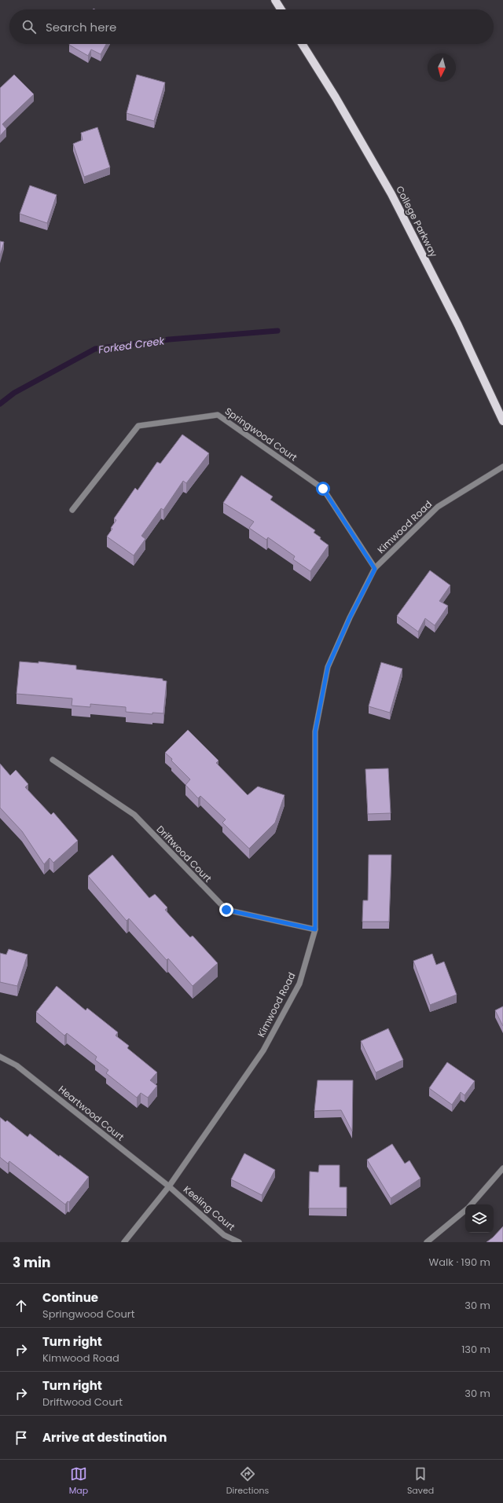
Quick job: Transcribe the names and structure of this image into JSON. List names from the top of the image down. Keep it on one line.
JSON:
{"streets":{"main road":["College Parkway"],"street":["Springwood Court","Kimwood Road","Driftwood Court","Heartwood Court","Keeling Court"]},"crossings":[["Springwood Court","Kimwood Road"],["Kimwood Road","Driftwood Court"],["Kimwood Road","Heartwood Court"],["Kimwood Road","Keeling Court"],["Heartwood Court","Keeling Court"]],"water":["Forked Creek"],"north":"bottom","page":{"search":"Search here","heading":["3 min","Walk · 190 m"],"list":[["Continue","Springwood Court","30 m"],["Turn right","Kimwood Road","130 m"],["Turn right","Driftwood Court","30 m"],"Arrive at destination"],"nav":["Map","Directions","Saved"]}}
